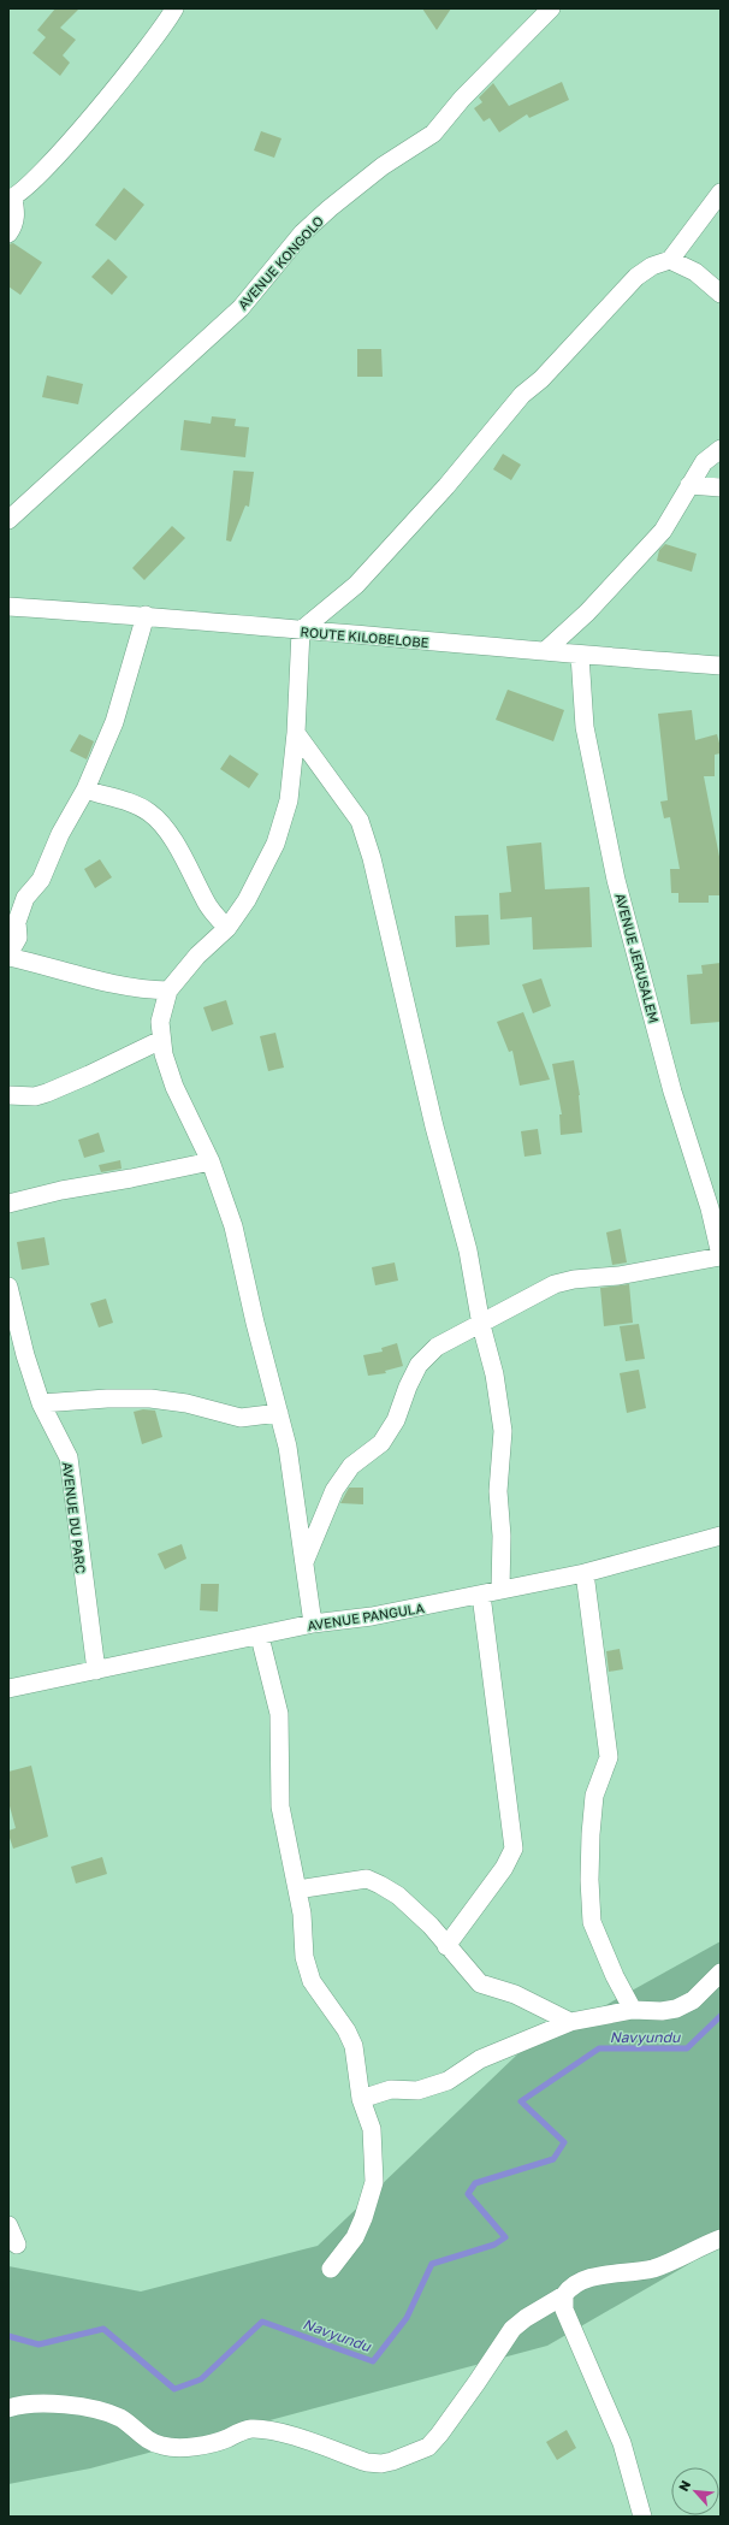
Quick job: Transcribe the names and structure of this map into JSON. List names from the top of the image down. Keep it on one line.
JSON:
{"streets":{"street":["AVENUE KONGOLO","ROUTE KILOBELOBE","AVENUE JERUSALEM","AVENUE DU PARC","AVENUE PANGULA"]},"crossings":[["ROUTE KILOBELOBE","AVENUE JERUSALEM"],["AVENUE DU PARC","AVENUE PANGULA"]],"water":["Navyundu"],"north":"top left"}
